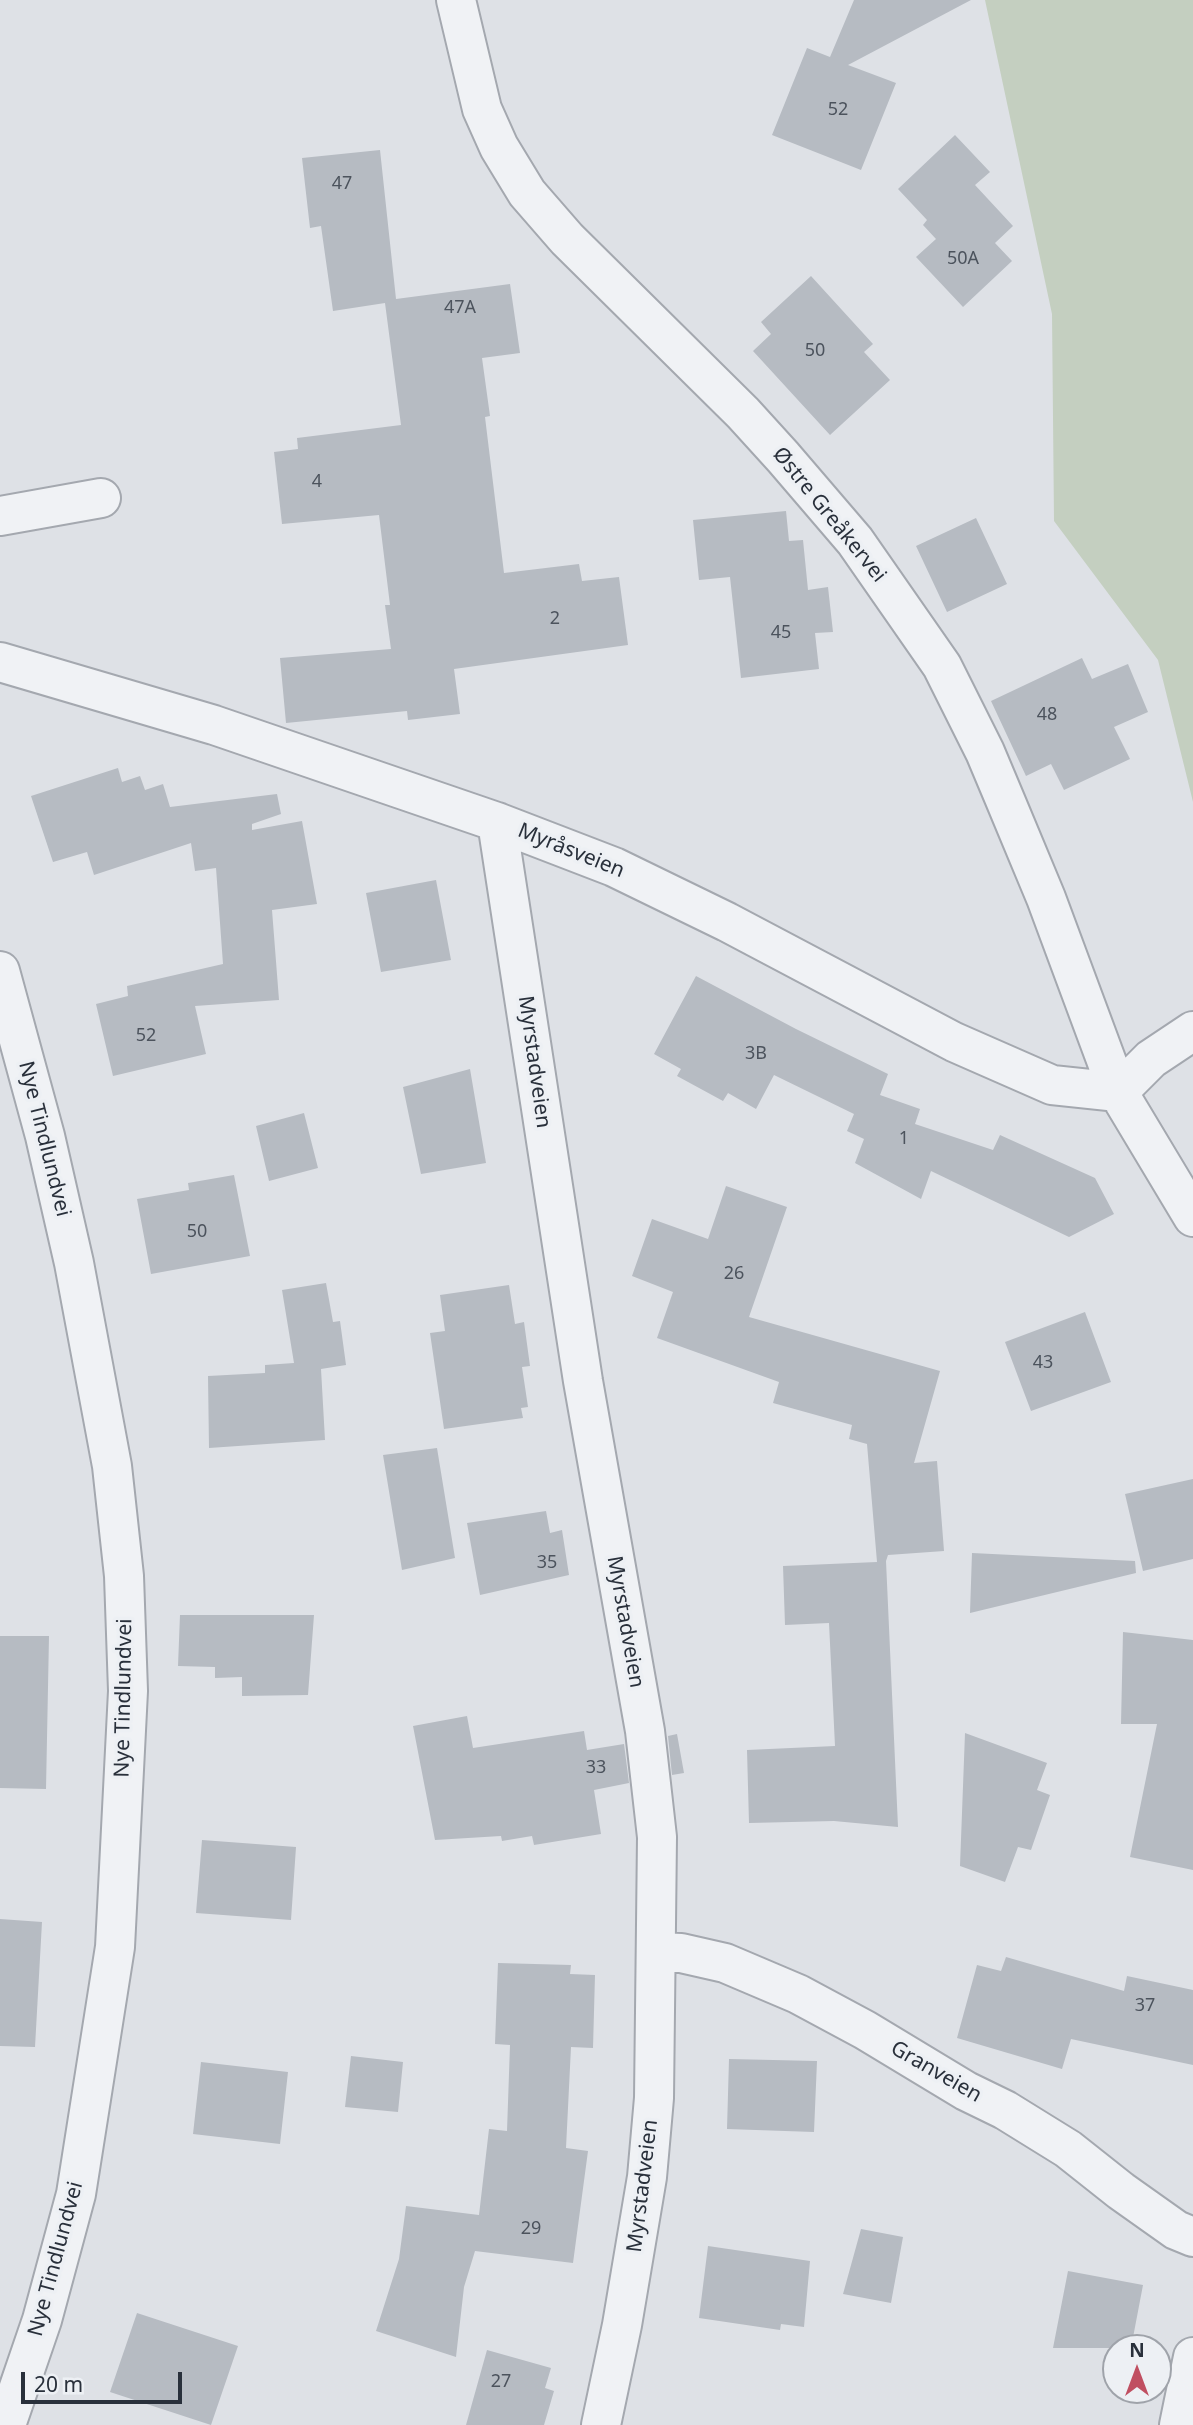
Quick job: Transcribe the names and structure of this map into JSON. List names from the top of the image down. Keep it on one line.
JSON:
{"streets":{"street":["Østre Greåkervei","Myråsveien","Myrstadveien","Nye Tindlundvei","Granveien"]},"crossings":[["Østre Greåkervei","Myråsveien"],["Myråsveien","Myrstadveien"],["Myrstadveien","Granveien"]],"house_numbers":["52","47","50A","47A","50","4","2","45","48","52","3B","1","50","26","43","35","33","37","29","27"],"scale_bar":"20 m","north":"top"}
